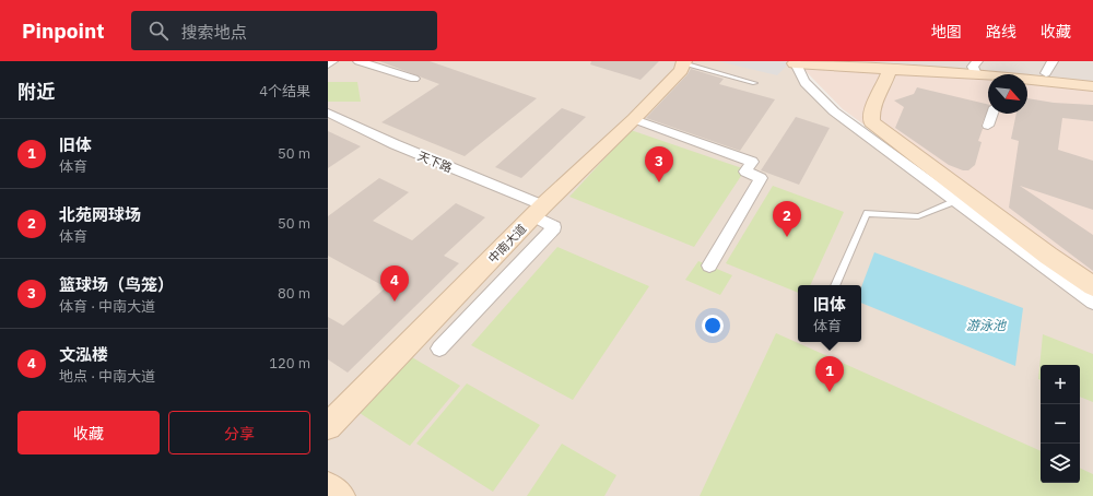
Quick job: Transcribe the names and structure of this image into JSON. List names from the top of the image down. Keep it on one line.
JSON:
{"streets":{"street":["天下路","中南大道"]},"crossings":[["天下路","中南大道"]],"water":["游泳池"],"north":"bottom right","page":{"header":"Pinpoint","search":"搜索地点","nav":["地图","路线","收藏"],"heading":["附近","4个结果"],"list":[{"mark":"1","name":"旧体","note":"体育","value":"50 m"},{"mark":"2","name":"北苑网球场","note":"体育","value":"50 m"},{"mark":"3","name":"篮球场（鸟笼）","note":"体育 · 中南大道","value":"80 m"},{"mark":"4","name":"文泓楼","note":"地点 · 中南大道","value":"120 m"}],"pins":["3","2","4","1"],"popup":["旧体","体育"],"map_buttons":["+","−"],"buttons":["收藏","分享"]}}
